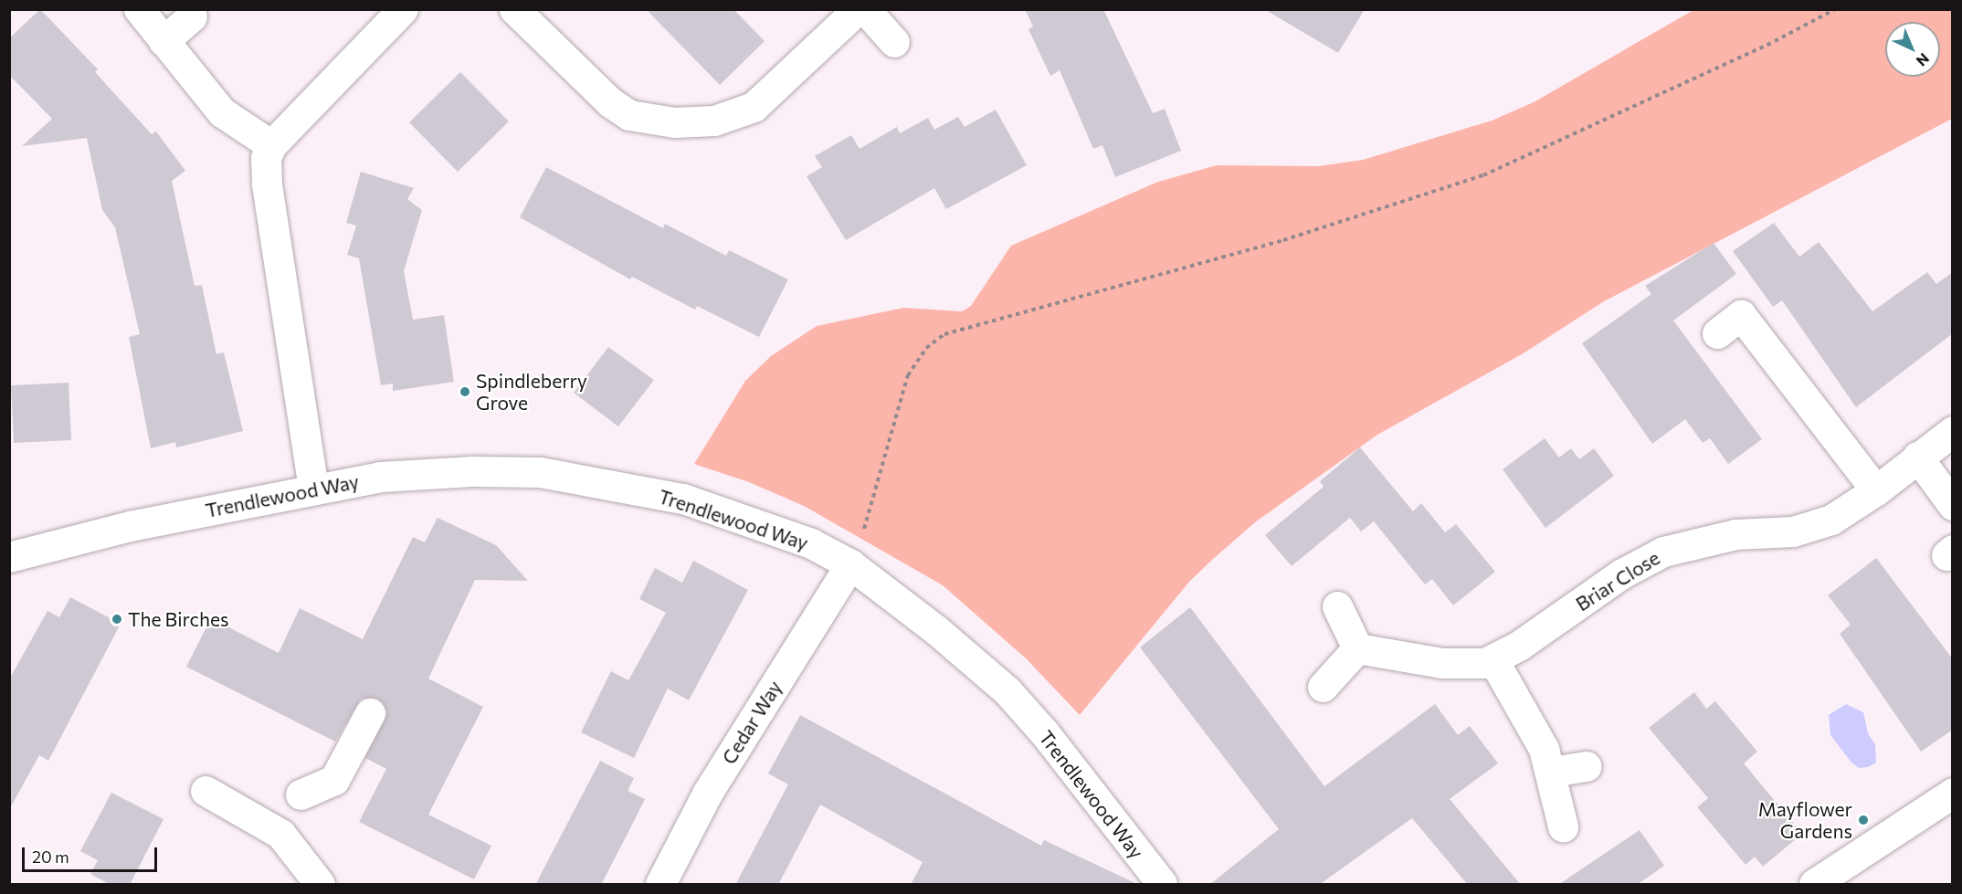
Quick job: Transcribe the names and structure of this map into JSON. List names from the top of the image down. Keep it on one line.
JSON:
{"streets":{"street":["Trendlewood Way","Briar Close","Cedar Way"]},"crossings":[["Trendlewood Way","Cedar Way"]],"places":["Spindleberry Grove","The Birches","Mayflower Gardens"],"scale_bar":"20 m","north":"bottom right"}
